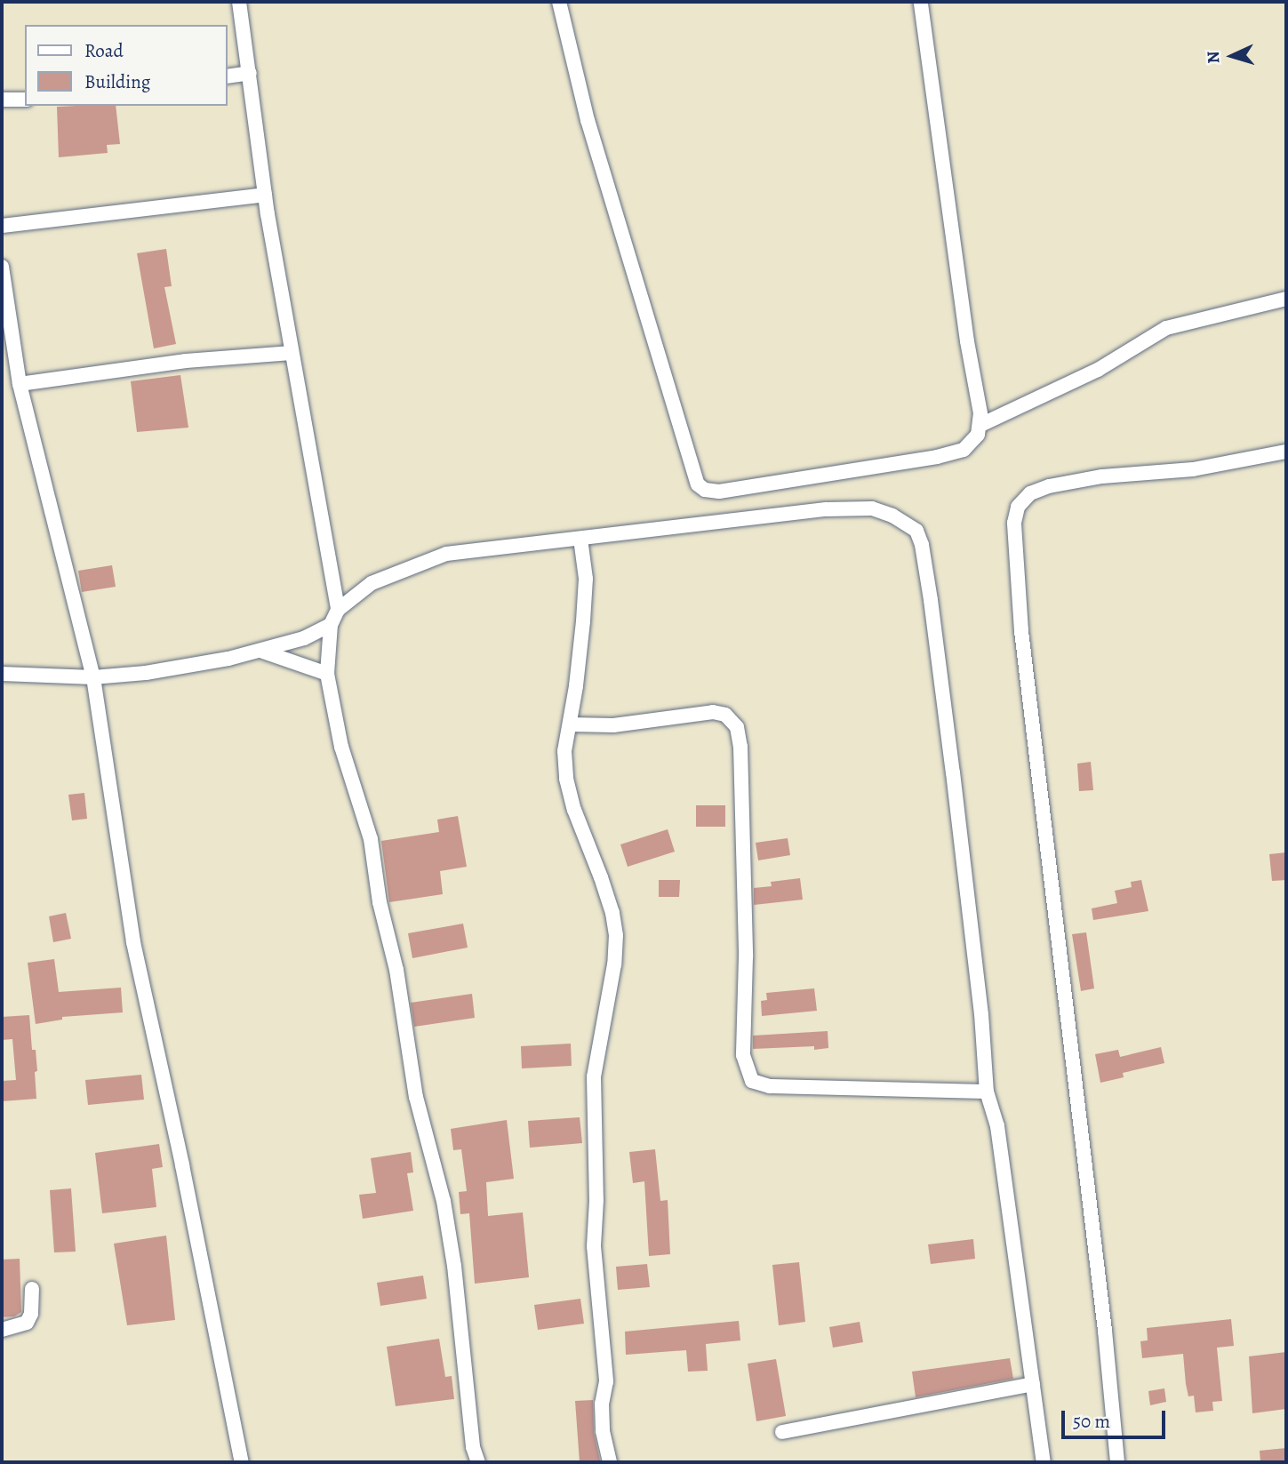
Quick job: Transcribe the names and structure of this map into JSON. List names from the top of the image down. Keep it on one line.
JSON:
{"legend":["Road","Building"],"scale_bar":"50 m","north":"left"}
